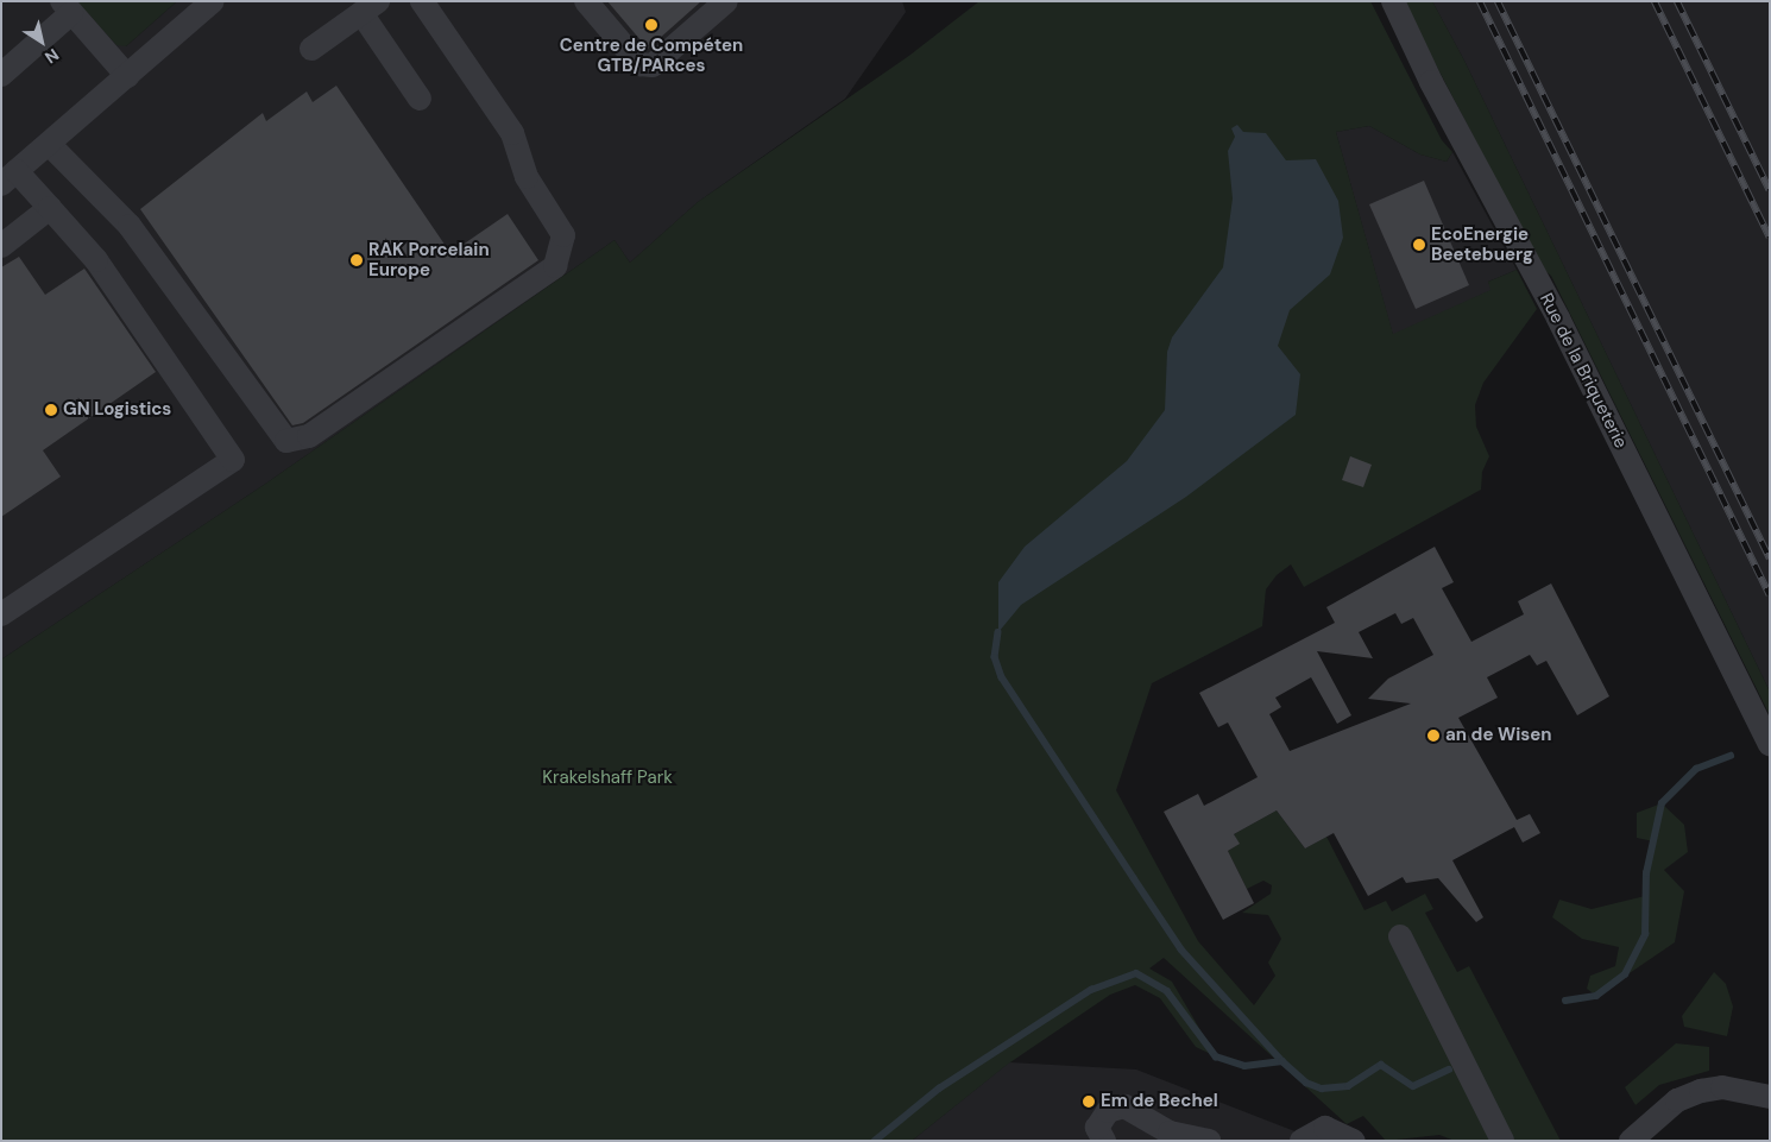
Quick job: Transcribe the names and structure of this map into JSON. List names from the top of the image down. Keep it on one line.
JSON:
{"streets":{"street":["Rue de la Briqueterie"]},"parks":["Krakelshaff Park"],"places":["Centre de Compéten GTB/PARces","EcoEnergie Beetebuerg","RAK Porcelain Europe","GN Logistics","an de Wisen","Em de Bechel"],"north":"bottom right"}
